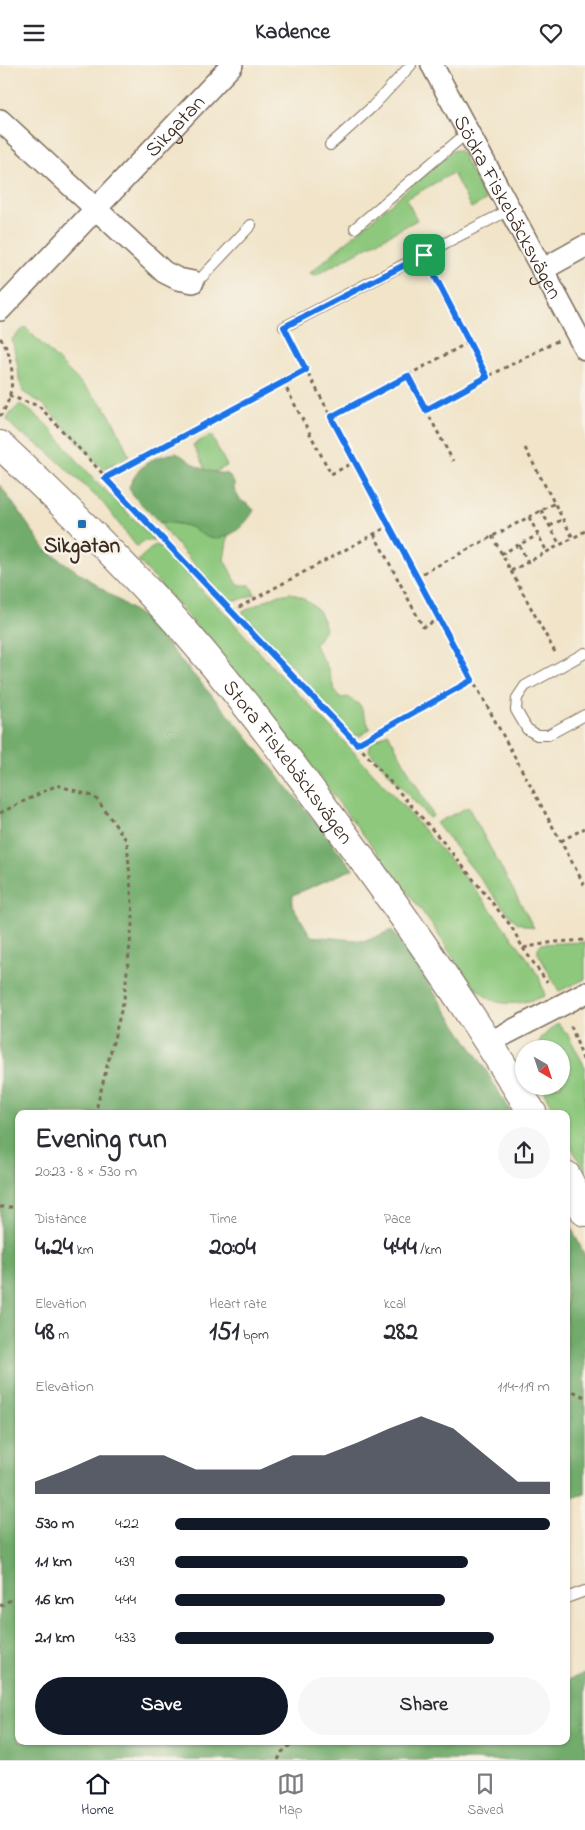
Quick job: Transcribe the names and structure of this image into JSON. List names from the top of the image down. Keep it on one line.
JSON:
{"streets":{"street":["Sikgatan","Södra Fiskebäcksvägen","Stora Fiskebäcksvägen"]},"places":{"transit":["Sikgatan"]},"north":"bottom right","page":{"header":"Kadence","heading":["Evening run","20:23 · 8 × 530 m"],"stats":[["Distance","4.24 km"],["Time","20:04"],["Pace","4:44 /km"],["Elevation","48 m"],["Heart rate","151 bpm"],["kcal","282"]],"chart":["Elevation","114–119 m"],"list":[{"name":"530 m","note":"4:22"},{"name":"1.1 km","note":"4:39"},{"name":"1.6 km","note":"4:44"},{"name":"2.1 km","note":"4:33"}],"buttons":["Save","Share"],"tabs":["Home","Map","Saved"]}}
